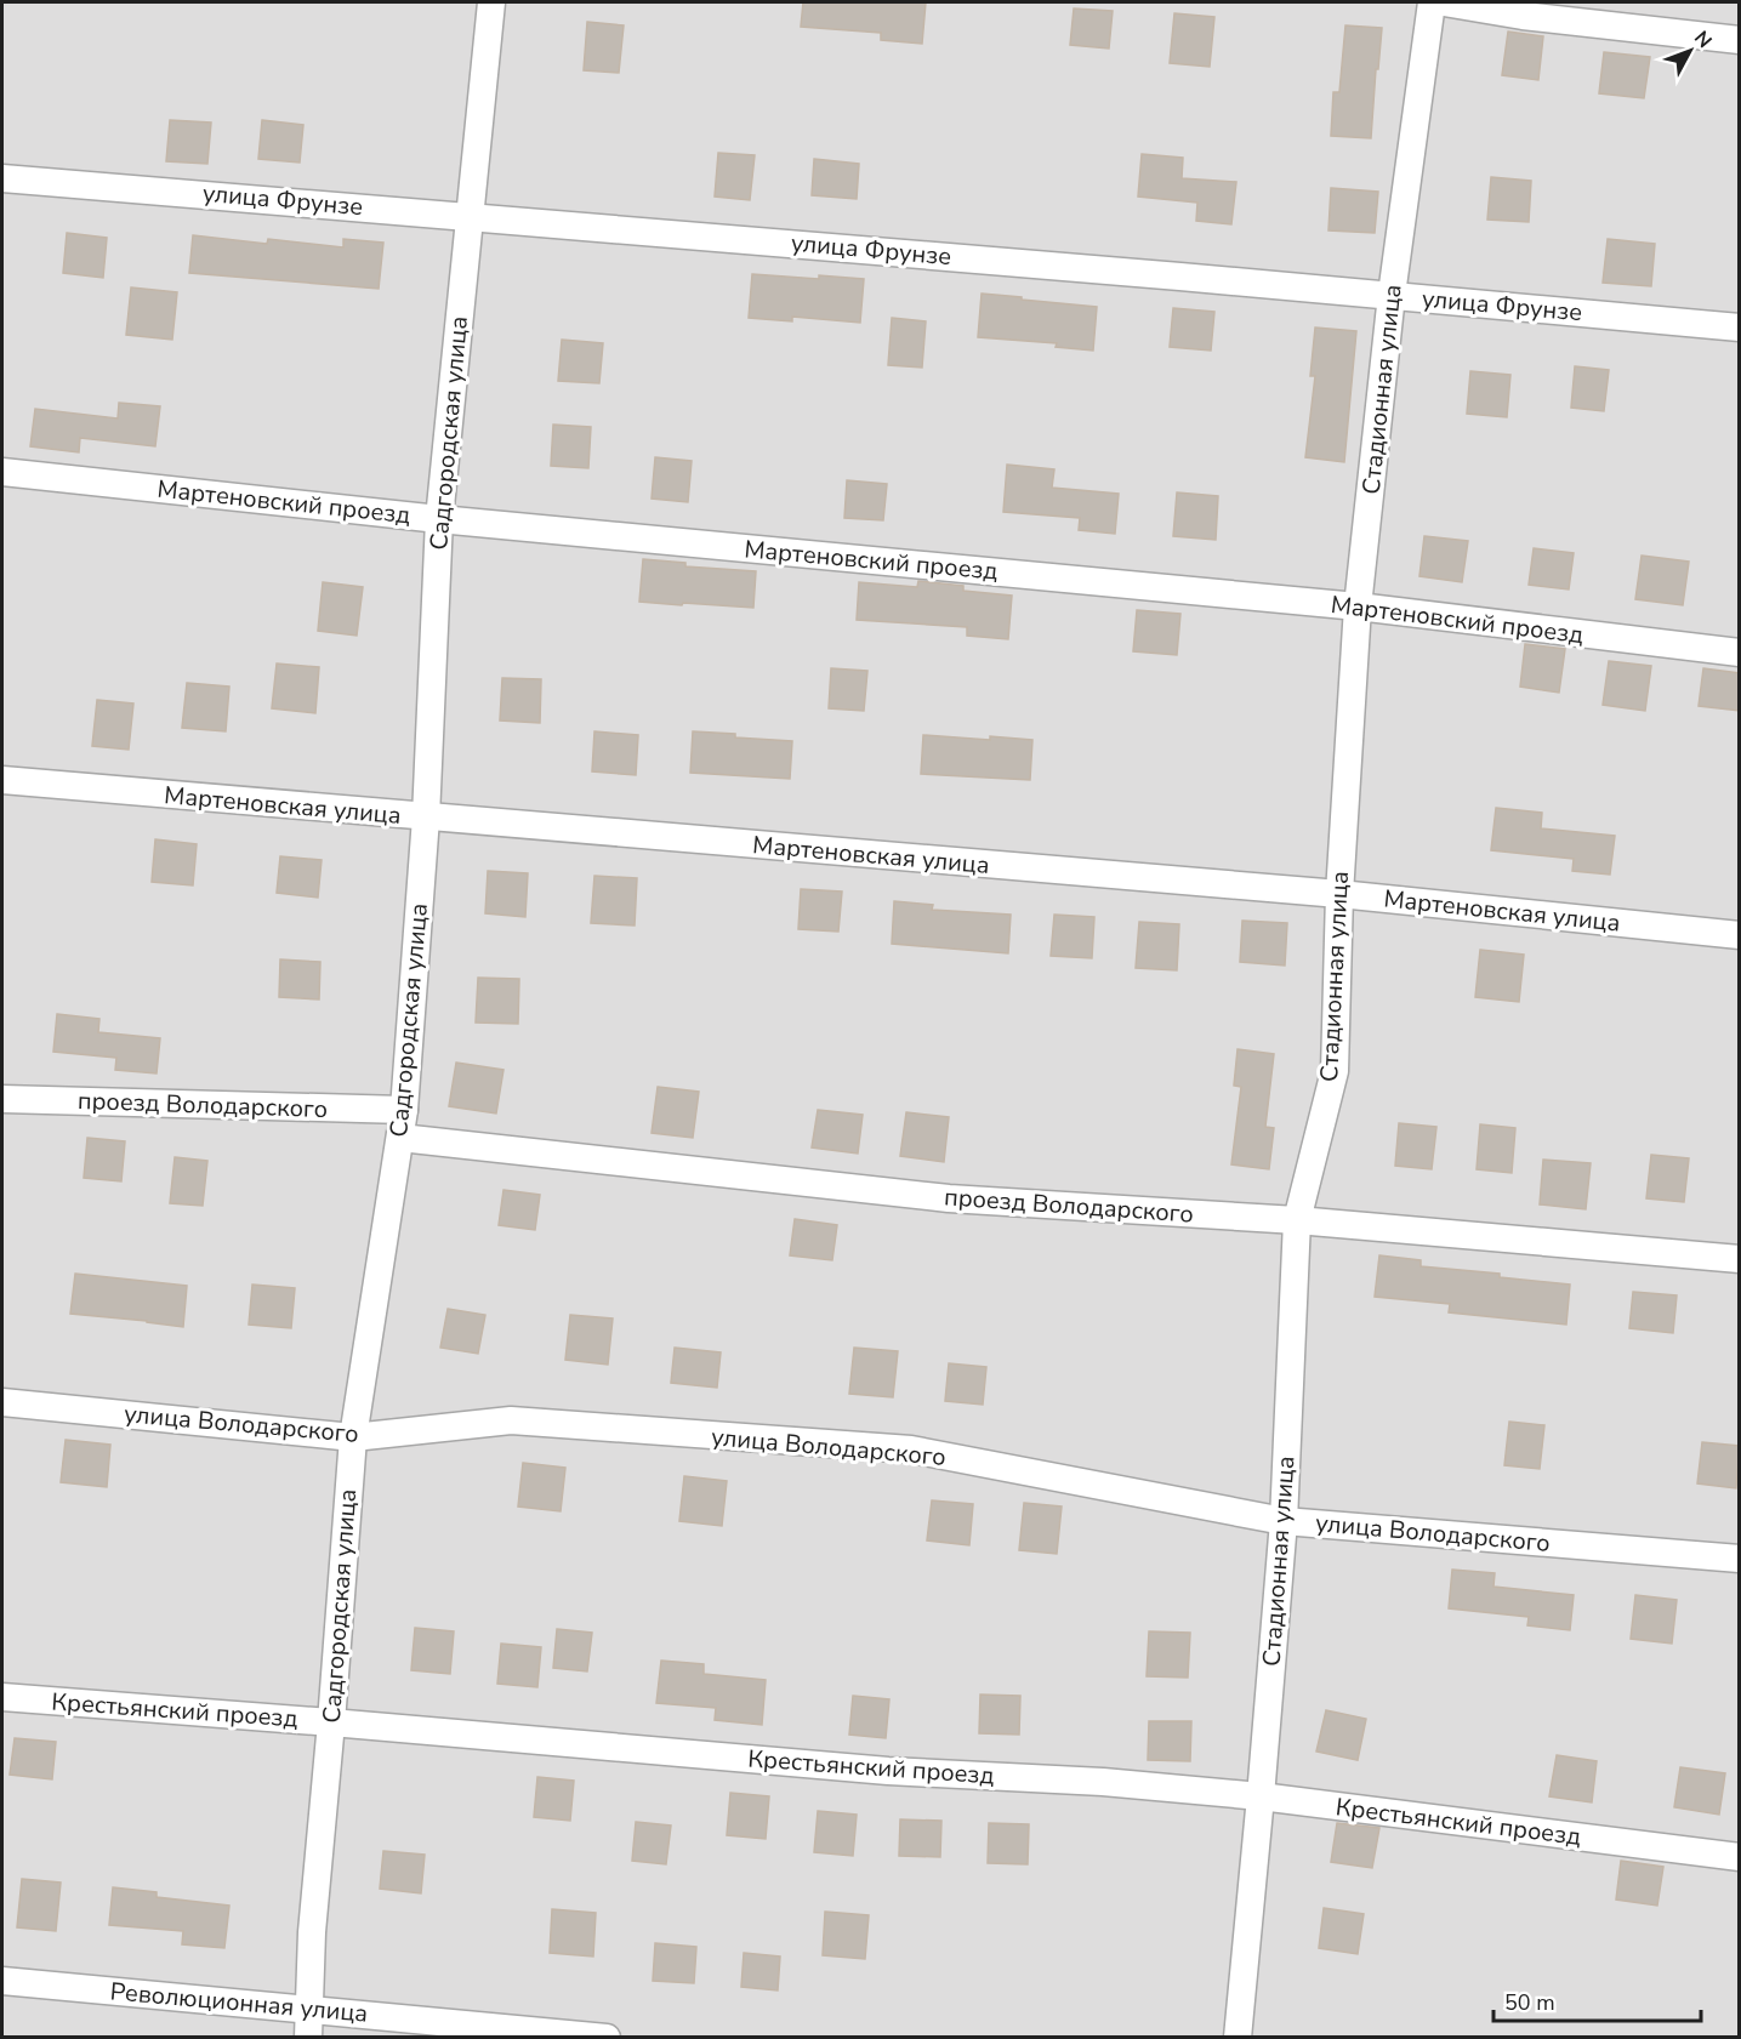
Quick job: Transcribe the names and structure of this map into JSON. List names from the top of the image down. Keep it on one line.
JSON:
{"streets":{"street":["улица Фрунзе","Стадионная улица","Садгородская улица","Мартеновский проезд","Мартеновская улица","проезд Володарского","улица Володарского","Крестьянский проезд","Революционная улица"]},"crossings":[["улица Фрунзе","Стадионная улица"],["улица Фрунзе","Садгородская улица"],["Стадионная улица","Мартеновский проезд"],["Стадионная улица","Мартеновская улица"],["Стадионная улица","проезд Володарского"],["Стадионная улица","улица Володарского"],["Стадионная улица","Крестьянский проезд"],["Садгородская улица","Мартеновский проезд"],["Садгородская улица","Мартеновская улица"],["Садгородская улица","проезд Володарского"],["Садгородская улица","улица Володарского"],["Садгородская улица","Крестьянский проезд"],["Садгородская улица","Революционная улица"]],"scale_bar":"50 m","north":"top right"}
